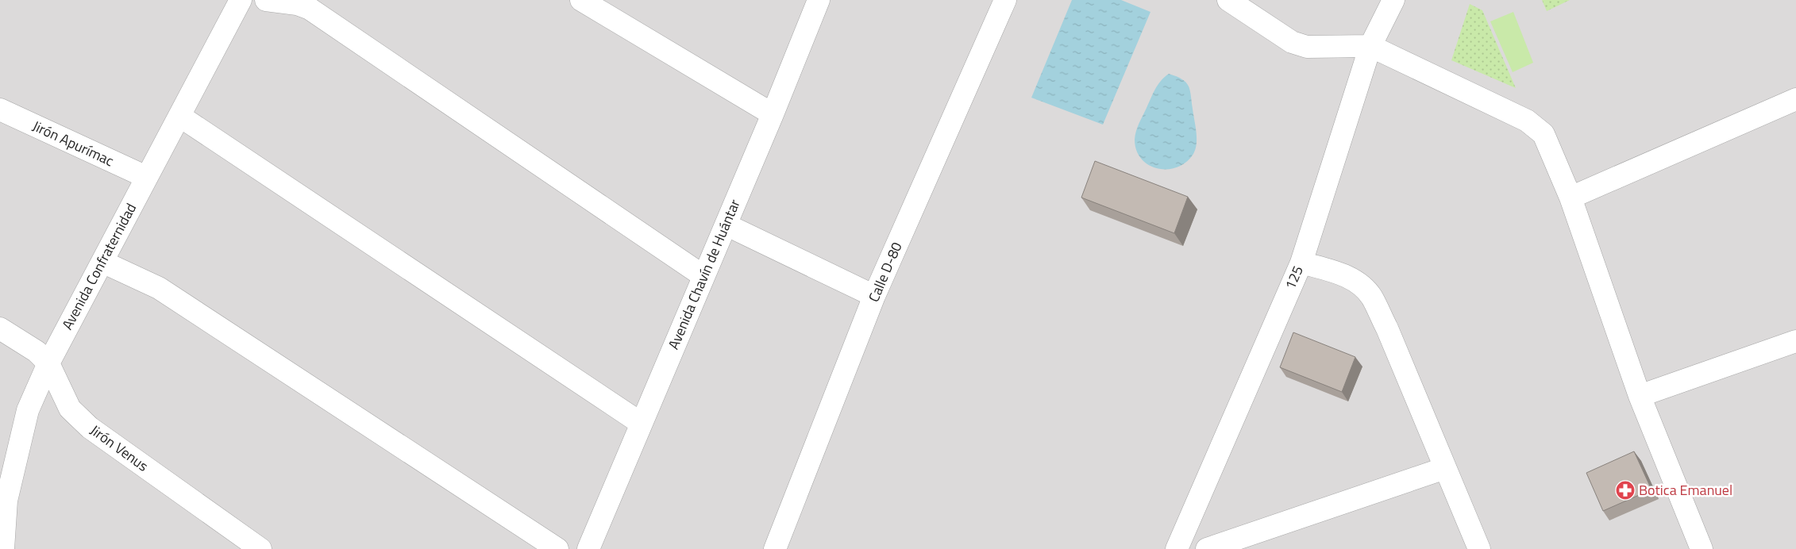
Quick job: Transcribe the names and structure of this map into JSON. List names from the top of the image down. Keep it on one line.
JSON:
{"streets":{"street":["Jirón Apurímac","Avenida Confraternidad","Calle D-80","Avenida Chavín de Huántar","125","Jirón Venus"]},"crossings":[["Jirón Apurímac","Avenida Confraternidad"],["Avenida Confraternidad","Jirón Venus"]],"places":{"pharmacy":["Botica Emanuel"]}}
